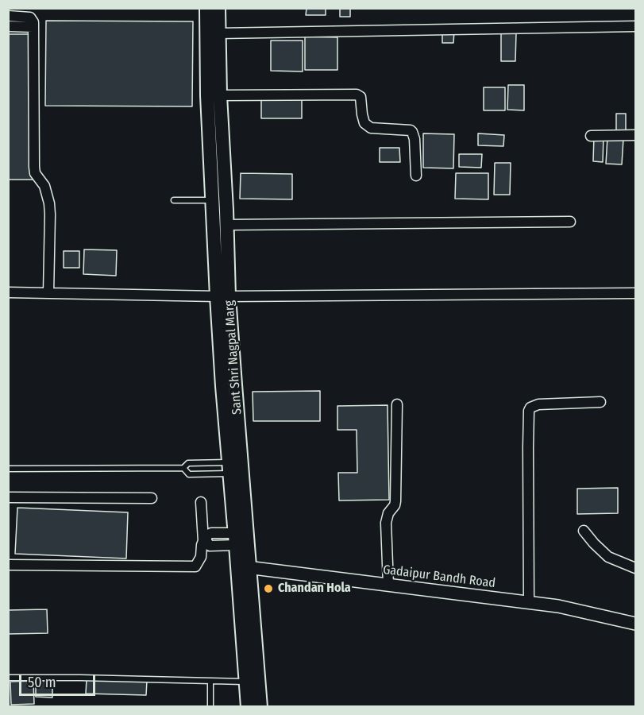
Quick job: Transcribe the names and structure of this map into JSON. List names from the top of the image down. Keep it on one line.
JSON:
{"streets":{"main road":["Sant Shri Nagpal Marg"],"street":["Gadaipur Bandh Road"]},"crossings":[["Sant Shri Nagpal Marg","Gadaipur Bandh Road"]],"places":["Chandan Hola"],"scale_bar":"50 m"}
